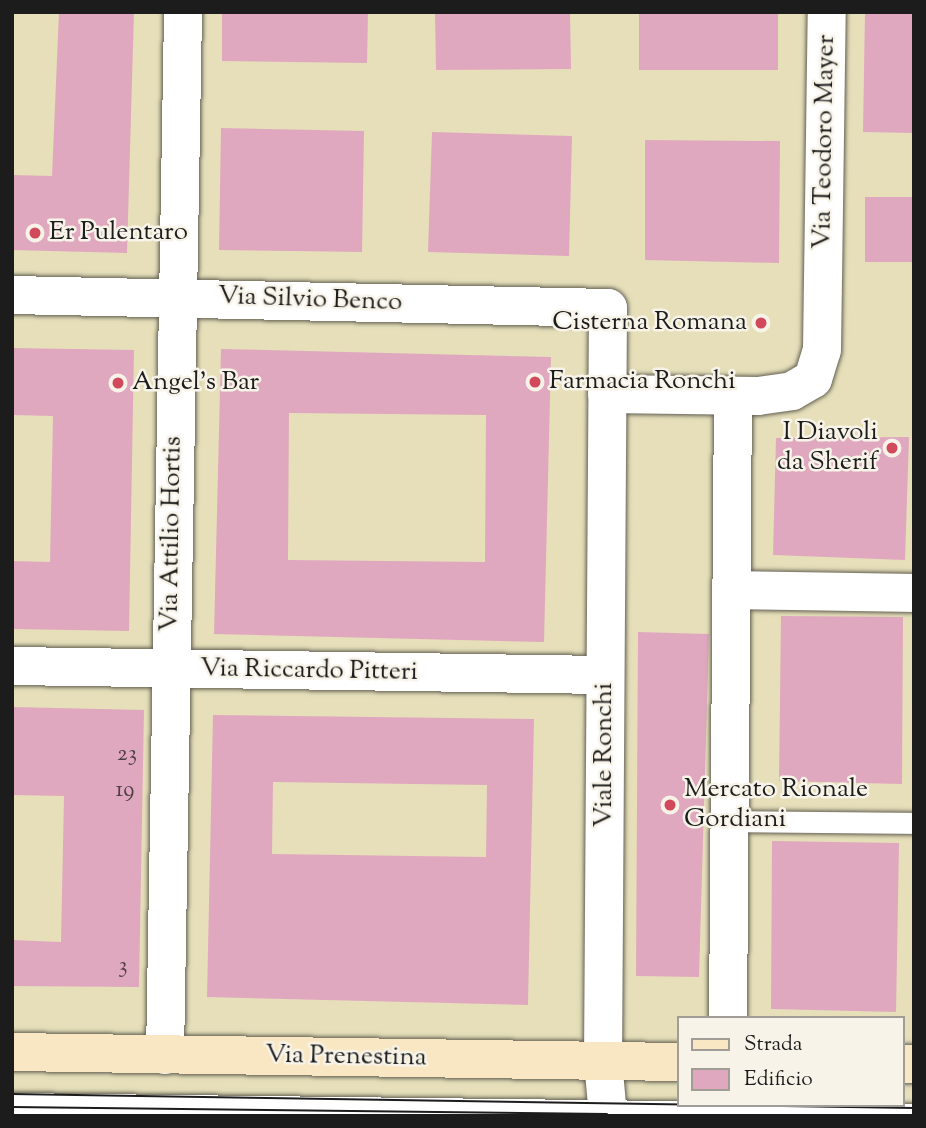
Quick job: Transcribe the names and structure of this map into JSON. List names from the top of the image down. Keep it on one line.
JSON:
{"streets":{"main road":["Via Prenestina"],"street":["Via Teodoro Mayer","Via Silvio Benco","Via Attilio Hortis","Via Riccardo Pitteri","Viale Ronchi"]},"crossings":[["Via Teodoro Mayer","Viale Ronchi"],["Via Silvio Benco","Via Attilio Hortis"],["Via Silvio Benco","Viale Ronchi"],["Via Attilio Hortis","Via Riccardo Pitteri"],["Via Attilio Hortis","Via Prenestina"],["Via Riccardo Pitteri","Viale Ronchi"],["Viale Ronchi","Via Prenestina"]],"places":["Er Pulentaro","Cisterna Romana","Farmacia Ronchi","Angel's Bar","I Diavoli da Sherif","Mercato Rionale Gordiani"],"house_numbers":["23","19","3"],"legend":["Strada","Edificio"]}
